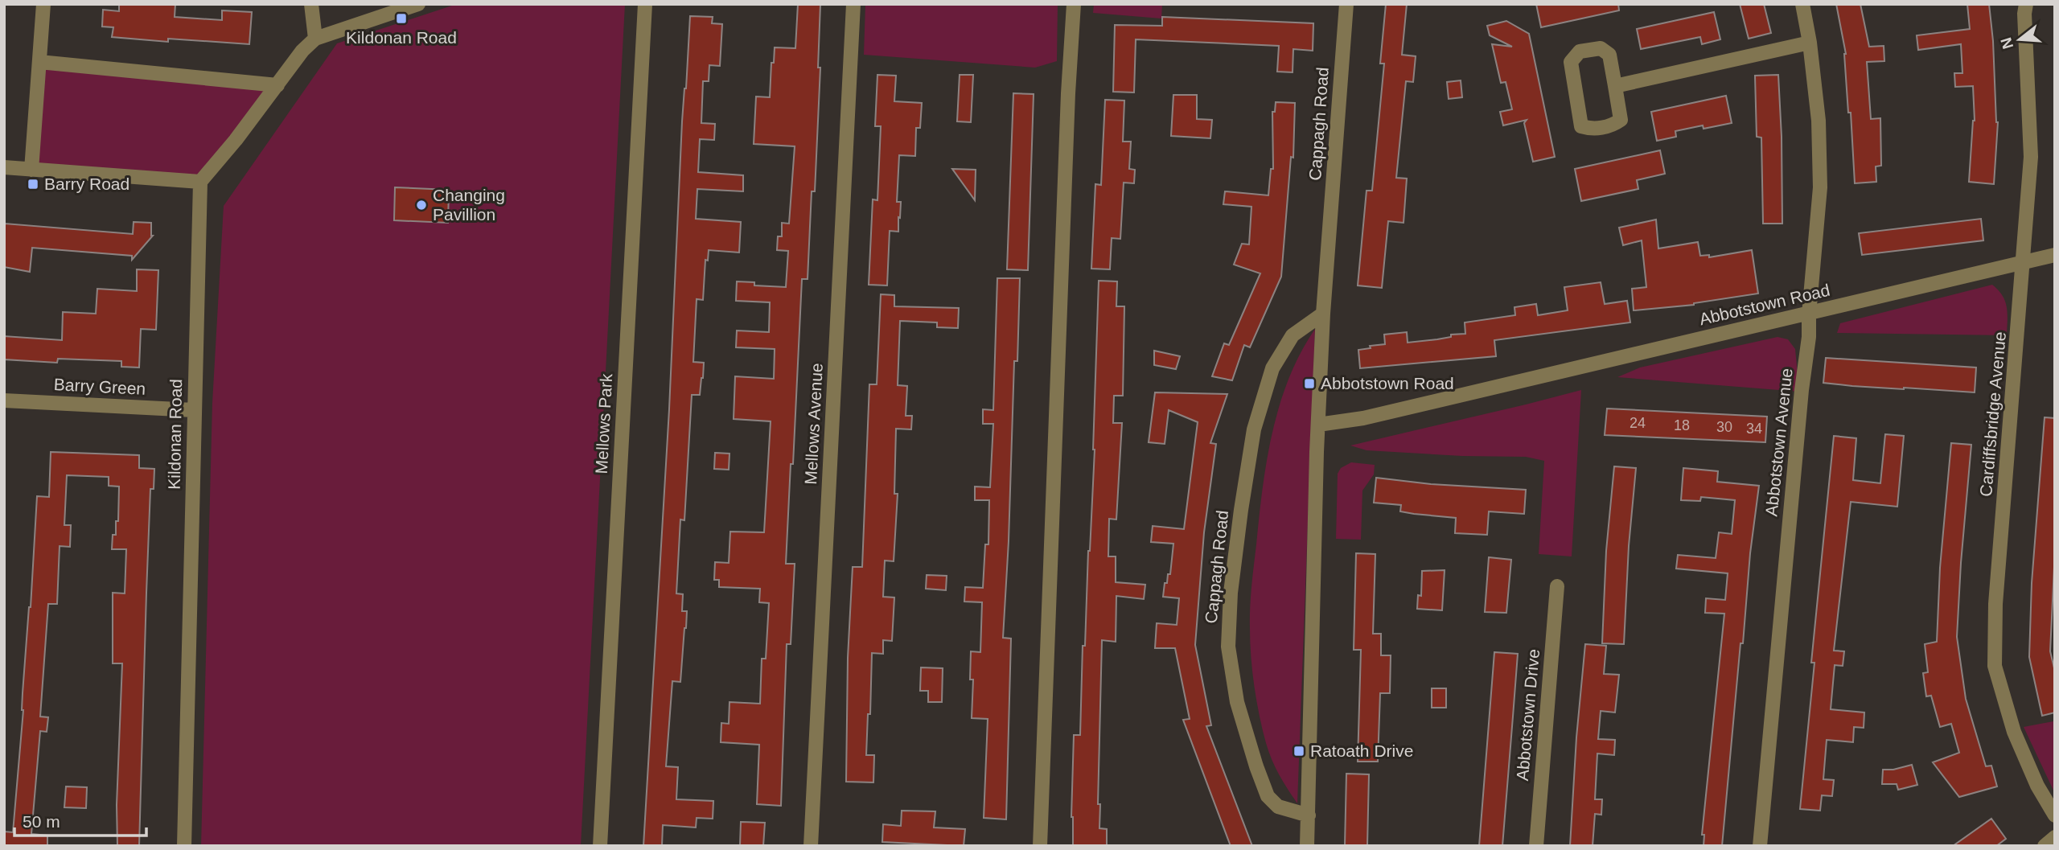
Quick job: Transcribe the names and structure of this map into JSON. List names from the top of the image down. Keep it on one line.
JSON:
{"streets":{"street":["Cappagh Road","Abbotstown Road","Barry Green","Cardiffsbridge Avenue","Mellows Park","Mellows Avenue","Kildonan Road","Abbotstown Avenue","Abbotstown Drive"]},"crossings":[["Cappagh Road","Abbotstown Road"],["Abbotstown Road","Cardiffsbridge Avenue"],["Abbotstown Road","Abbotstown Avenue"],["Barry Green","Kildonan Road"]],"places":{"transit":["Kildonan Road","Barry Road","Abbotstown Road","Ratoath Drive"],"other":["Changing Pavillion"]},"house_numbers":["24","18","30","34"],"scale_bar":"50 m","north":"left"}
